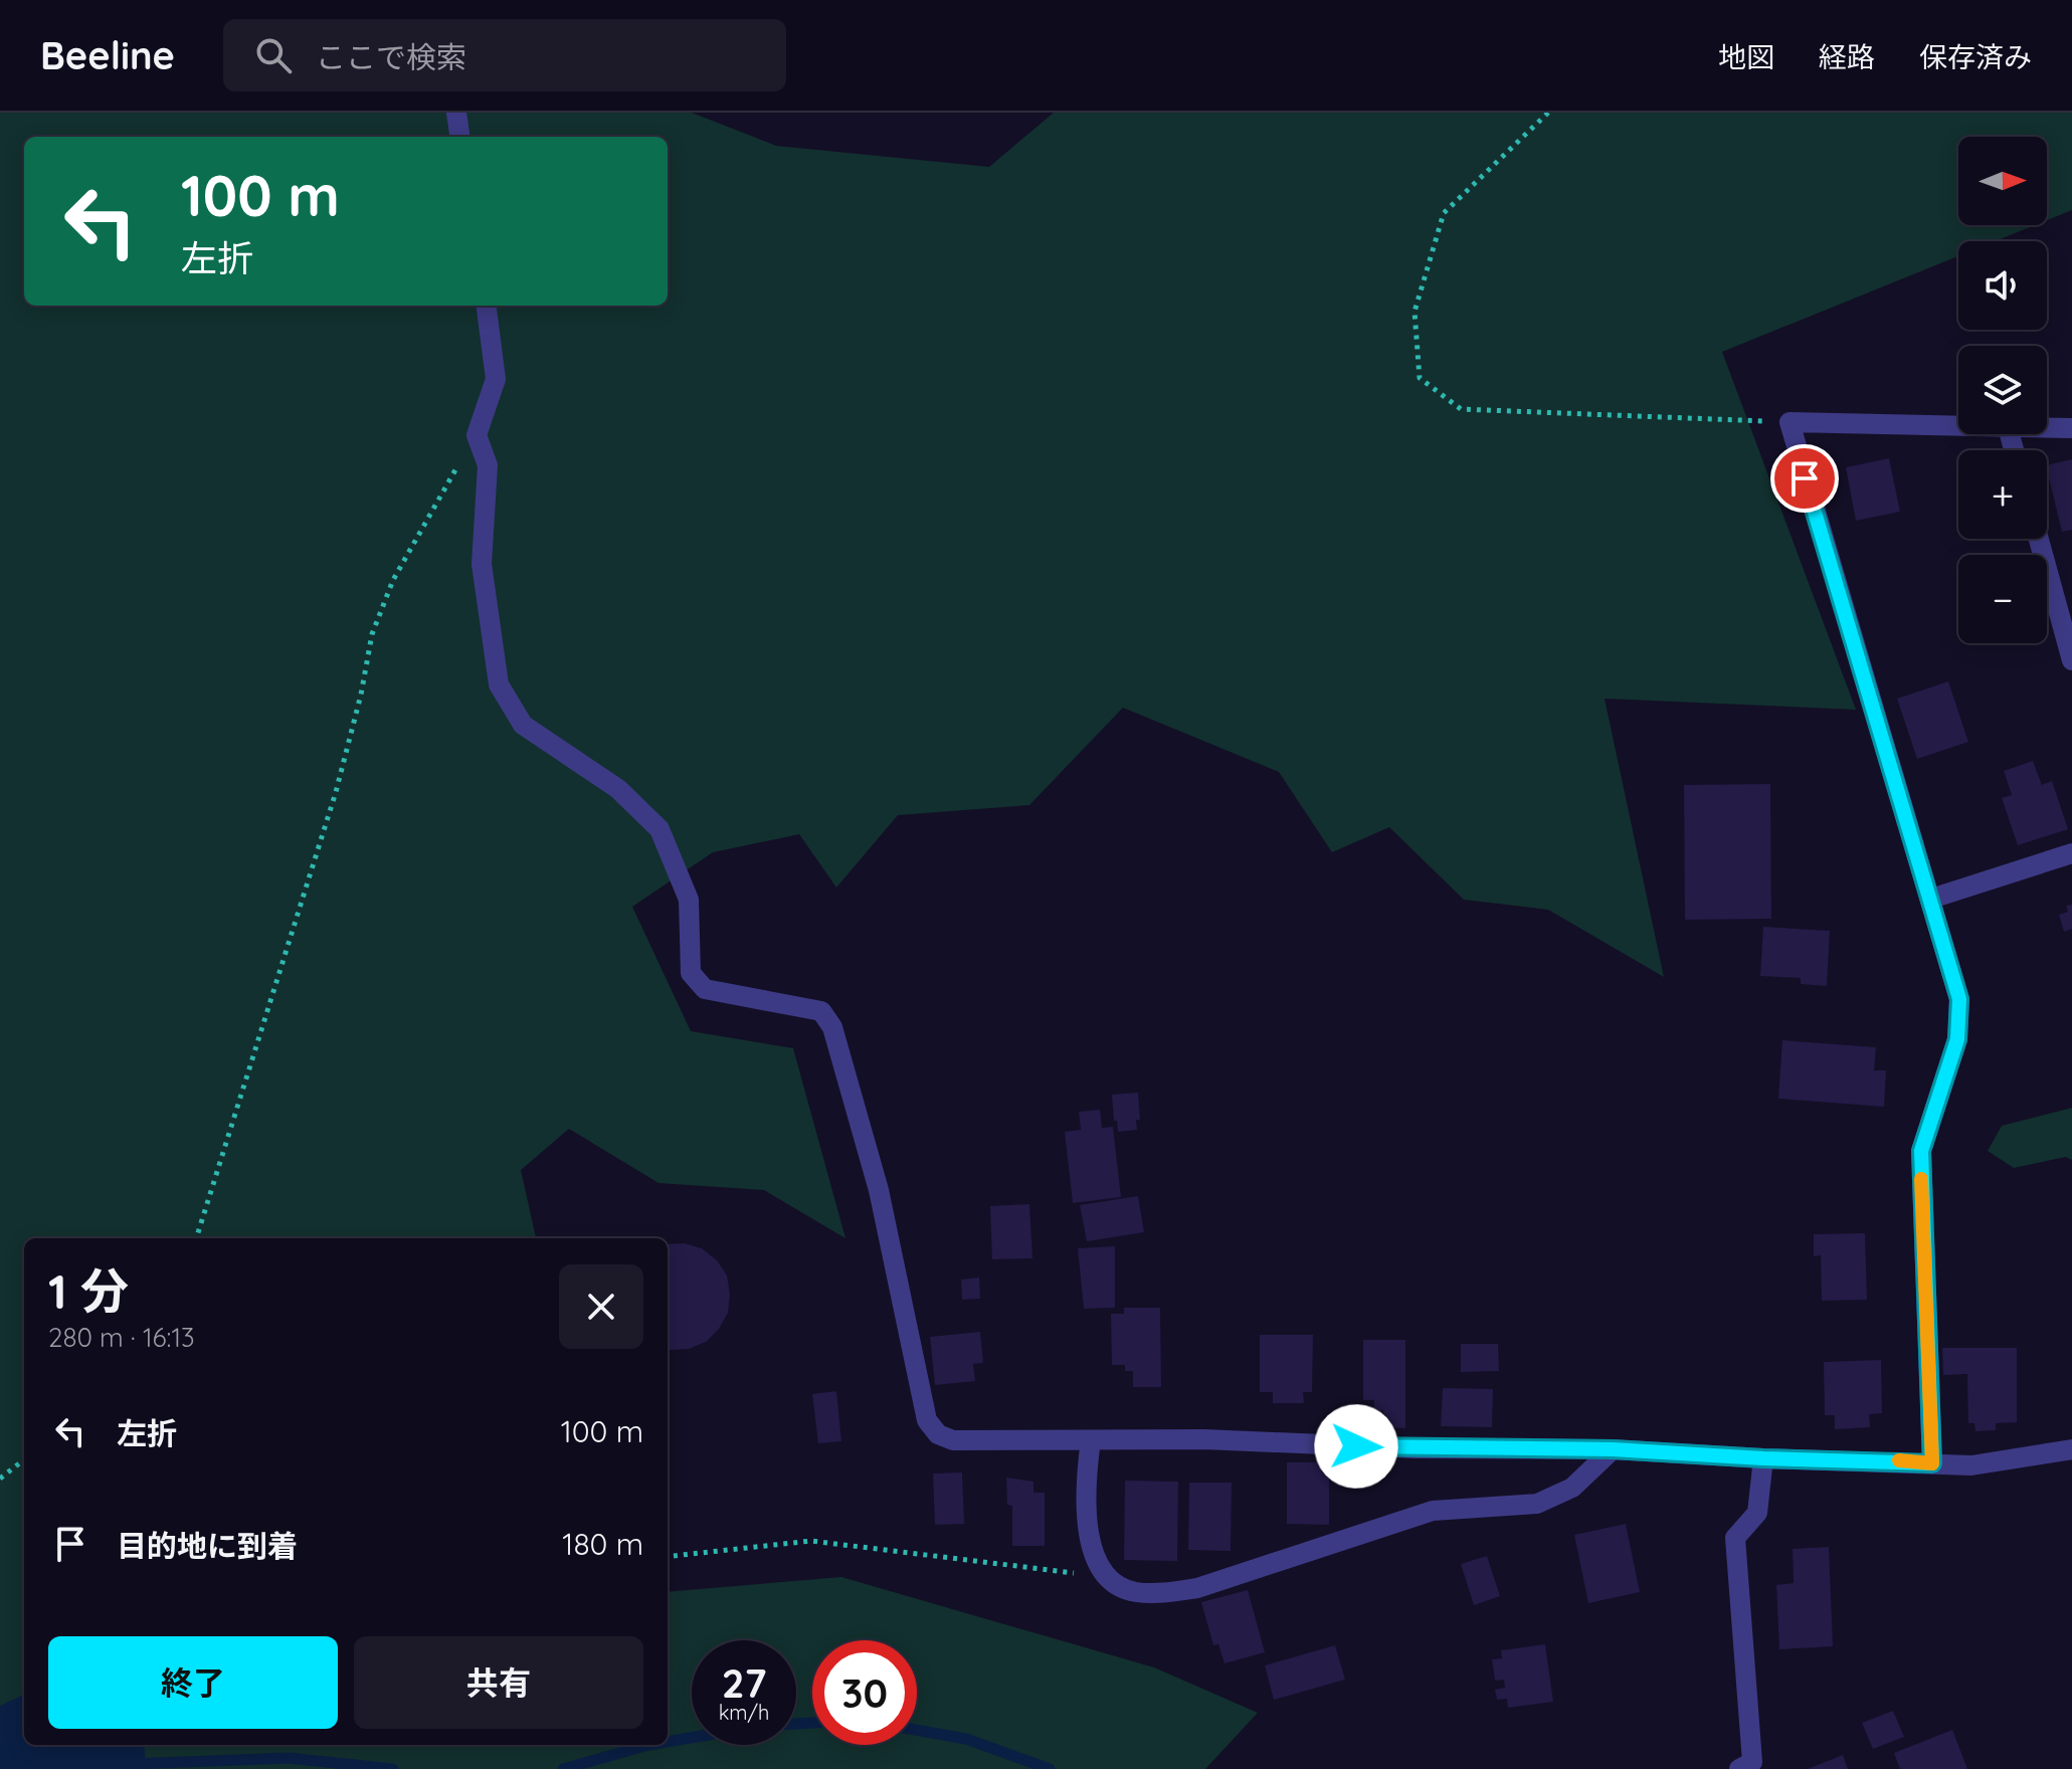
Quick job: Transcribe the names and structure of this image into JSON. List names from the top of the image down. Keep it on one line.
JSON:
{"north":"right","page":{"header":"Beeline","search":"ここで検索","nav":["地図","経路","保存済み"],"map_buttons":["+","−"],"turn":["100 m","左折"],"heading":["1 分","280 m · 16:13"],"list":[{"name":"左折","value":"100 m"},{"name":"目的地に到着","value":"180 m"}],"buttons":["終了","共有"],"speed":"27 km/h","limit":"30"}}
